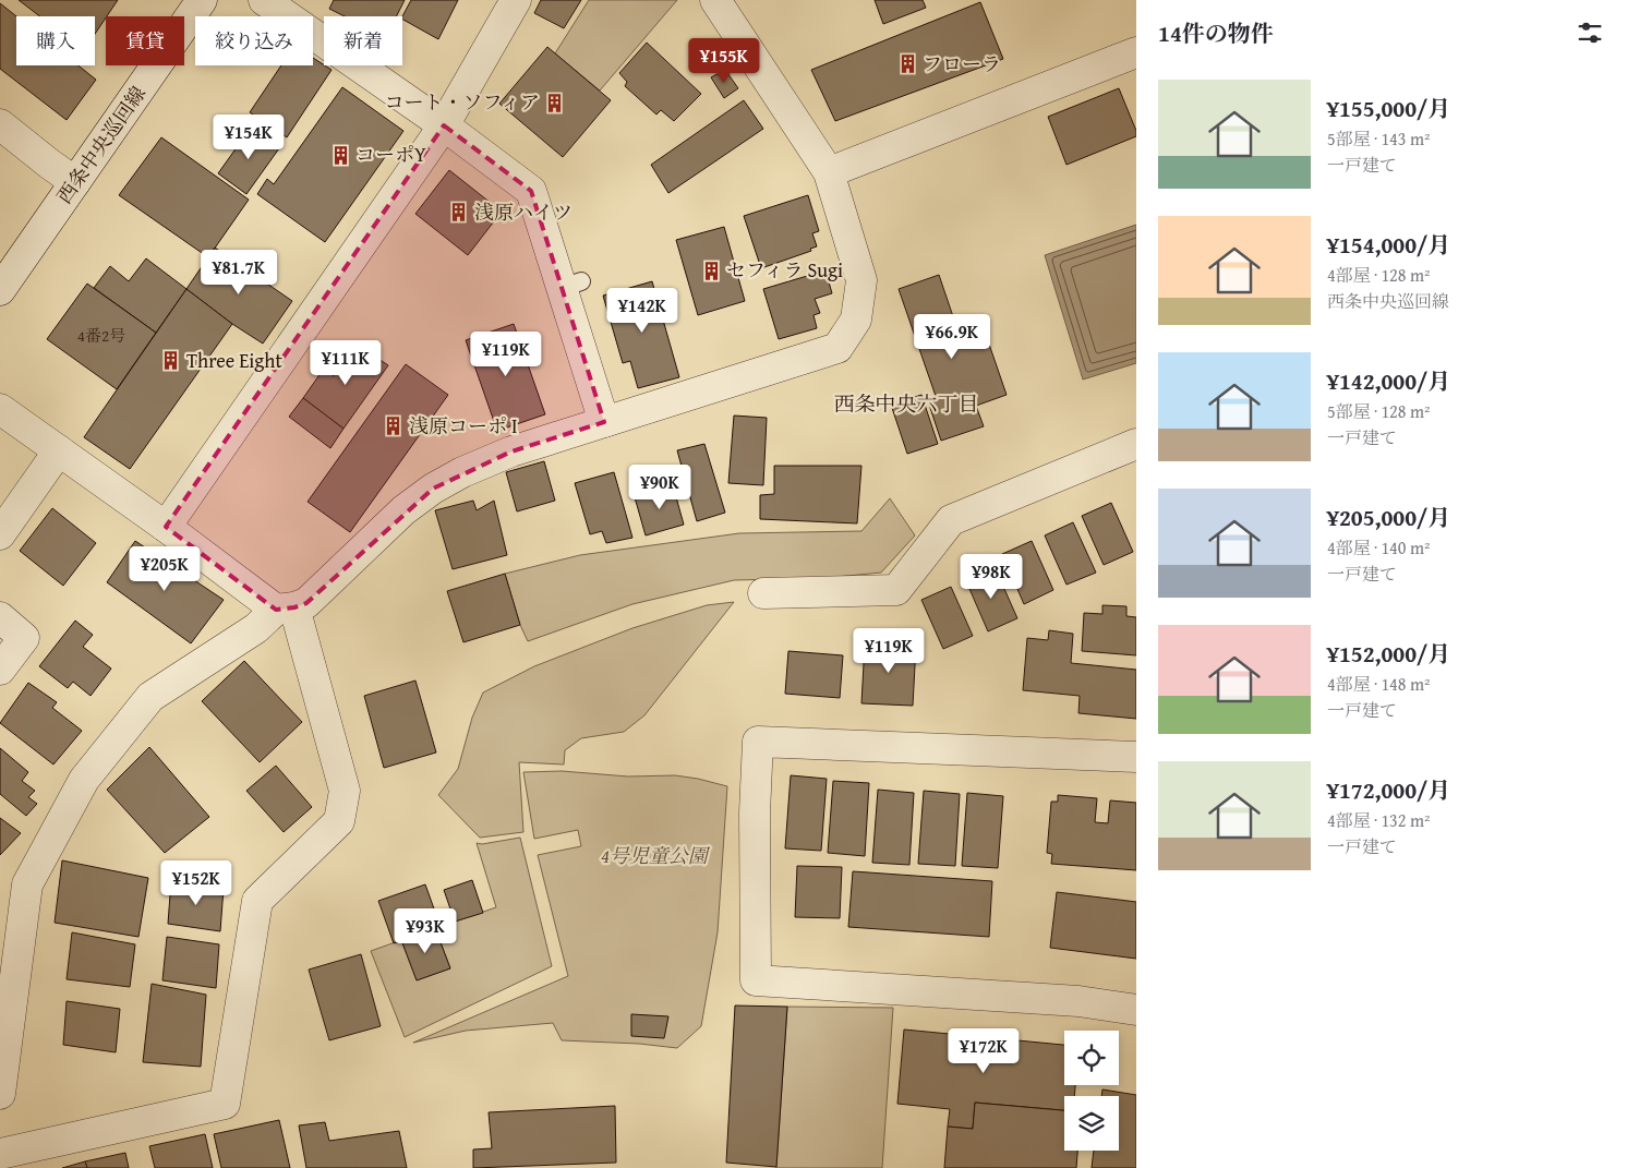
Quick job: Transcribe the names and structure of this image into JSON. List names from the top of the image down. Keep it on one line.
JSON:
{"streets":{"street":["西条中央巡回線"]},"districts":["西条中央六丁目"],"parks":["4号児童公園"],"places":{"building":["フローラ","コート・ソフィア","コーポY","浅原ハイツ","セフィラ Sugi","Three Eight","浅原コーポ I"]},"house_numbers":["4番2号"],"page":{"heading":"14件の物件","chip":["購入","賃貸","絞り込み","新着"],"price":["¥155K","¥154K","¥81.7K","¥142K","¥66.9K","¥119K","¥111K","¥90K","¥205K","¥98K","¥119K","¥152K","¥93K","¥172K"],"list":[{"name":"¥155,000/月","note":"5部屋 · 143 m² · 一戸建て"},{"name":"¥154,000/月","note":"4部屋 · 128 m² · 西条中央巡回線"},{"name":"¥142,000/月","note":"5部屋 · 128 m² · 一戸建て"},{"name":"¥205,000/月","note":"4部屋 · 140 m² · 一戸建て"},{"name":"¥152,000/月","note":"4部屋 · 148 m² · 一戸建て"},{"name":"¥172,000/月","note":"4部屋 · 132 m² · 一戸建て"}]}}
